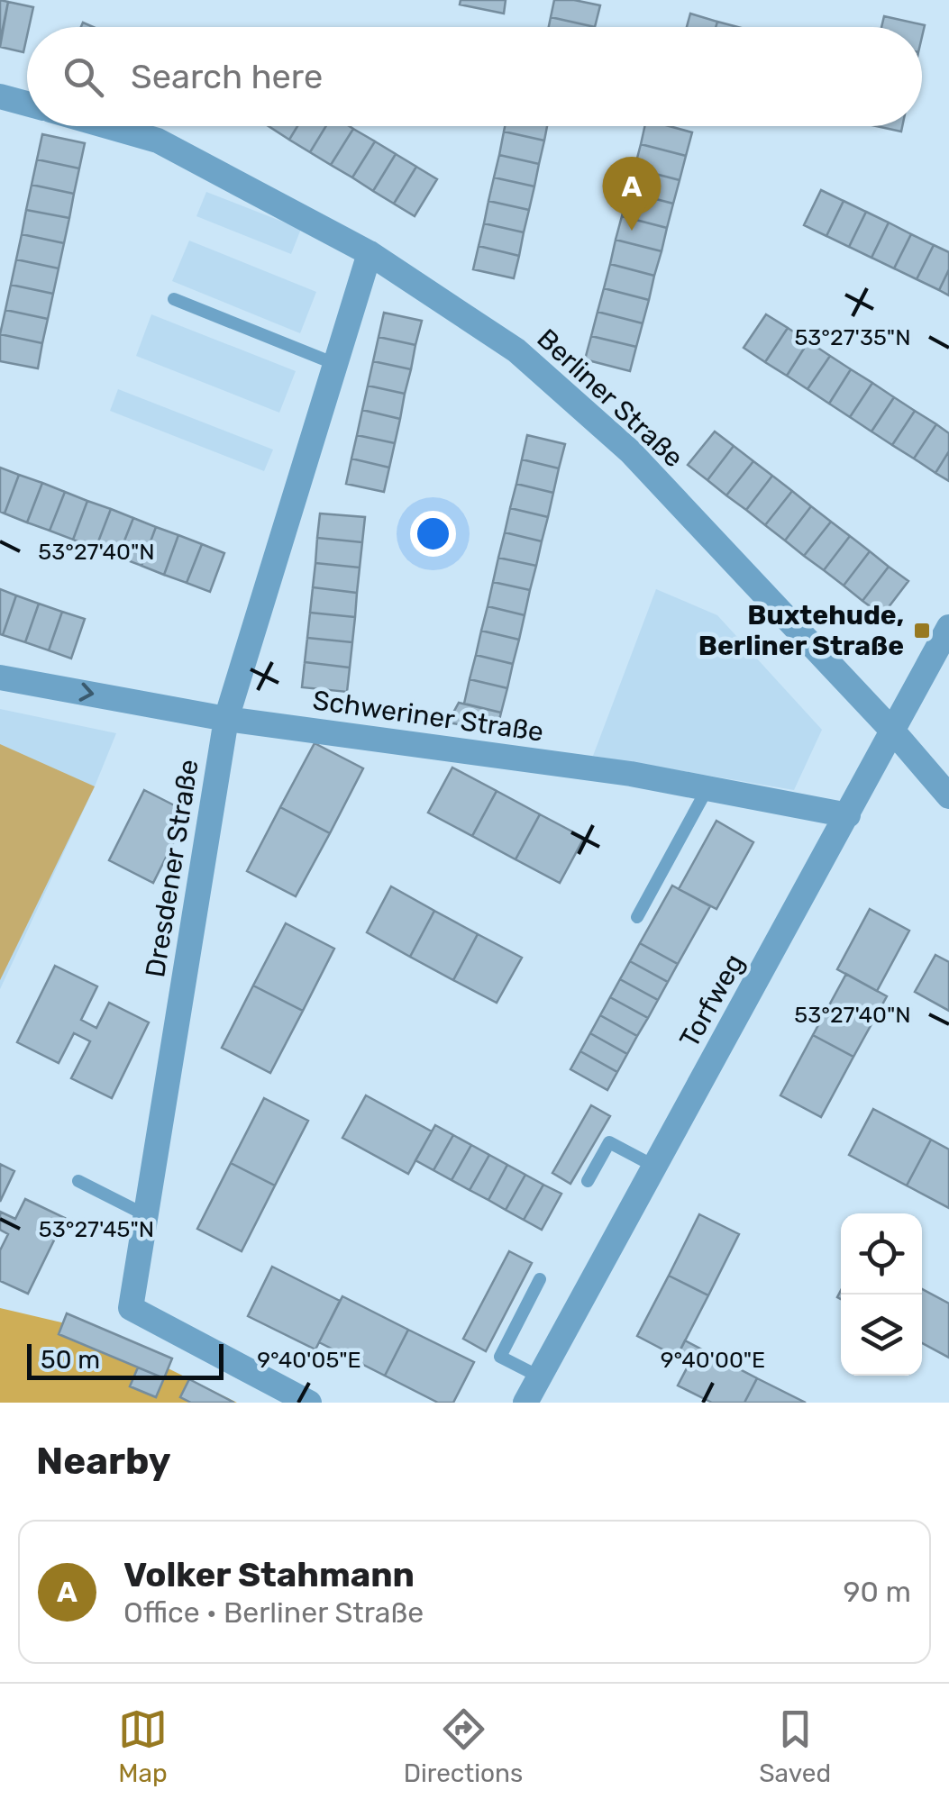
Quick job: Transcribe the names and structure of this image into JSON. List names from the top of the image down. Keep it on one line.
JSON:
{"streets":{"street":["Berliner Straße","Schweriner Straße","Dresdener Straße","Torfweg"]},"crossings":[["Berliner Straße","Dresdener Straße"],["Berliner Straße","Torfweg"],["Schweriner Straße","Dresdener Straße"],["Schweriner Straße","Torfweg"]],"places":{"transit":["Buxtehude, Berliner Straße"]},"scale_bar":"50 m","page":{"search":"Search here","pins":"A","scale":"50 m","heading":"Nearby","list":[{"mark":"A","name":"Volker Stahmann","note":"Office · Berliner Straße","value":"90 m"}],"nav":["Map","Directions","Saved"]},"coordinates":["53°27'35\"N","53°27'40\"N","53°27'45\"N","9°40'05\"E","9°40'00\"E"]}
